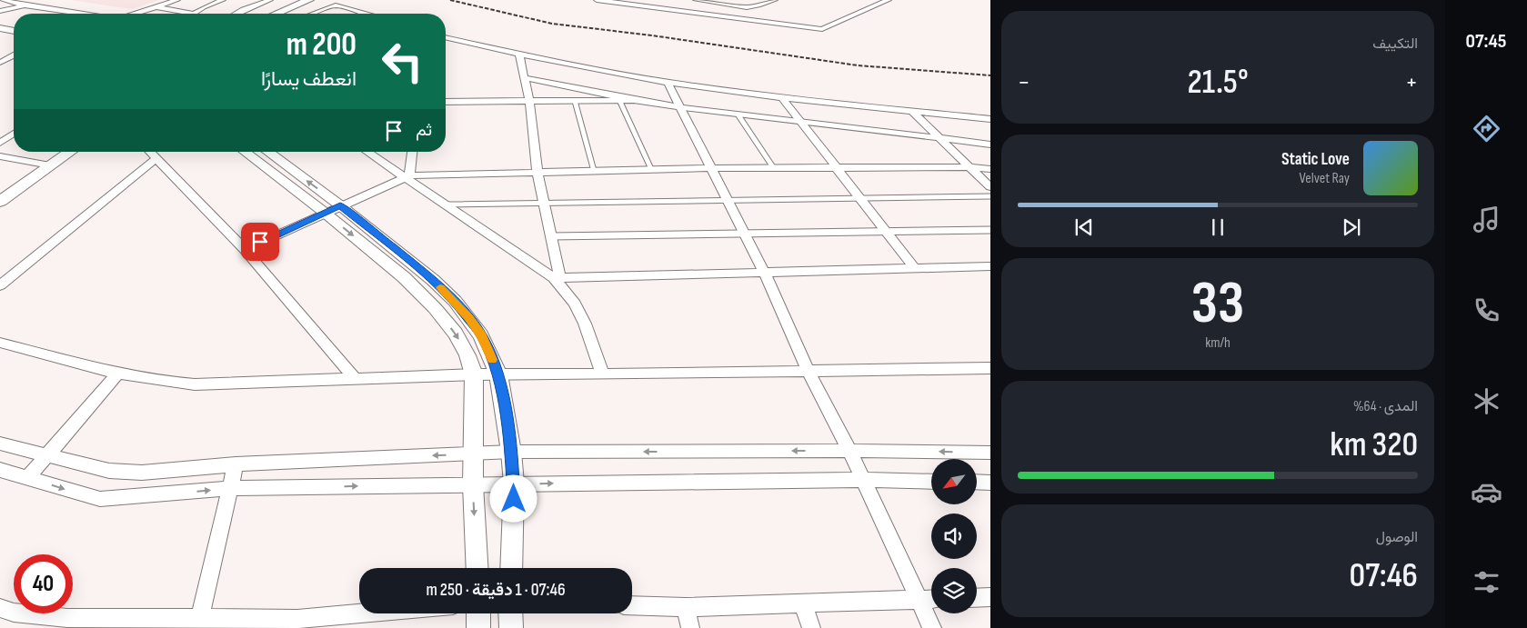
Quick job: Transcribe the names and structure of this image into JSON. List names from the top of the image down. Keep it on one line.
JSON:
{"north":"bottom left","page":{"tabs":"07:45","tile":["التكييف",["33","km/h"],["المدى · 64%","320 km"],["الوصول","07:46"]],"turn":["200 m","انعطف يسارًا"],"heat":["−","21.5°","+"],"then":"ثم","song":["Static Love","Velvet Ray"],"limit":"40","trip":"07:46 · 1 دقيقة · 250 m"}}
